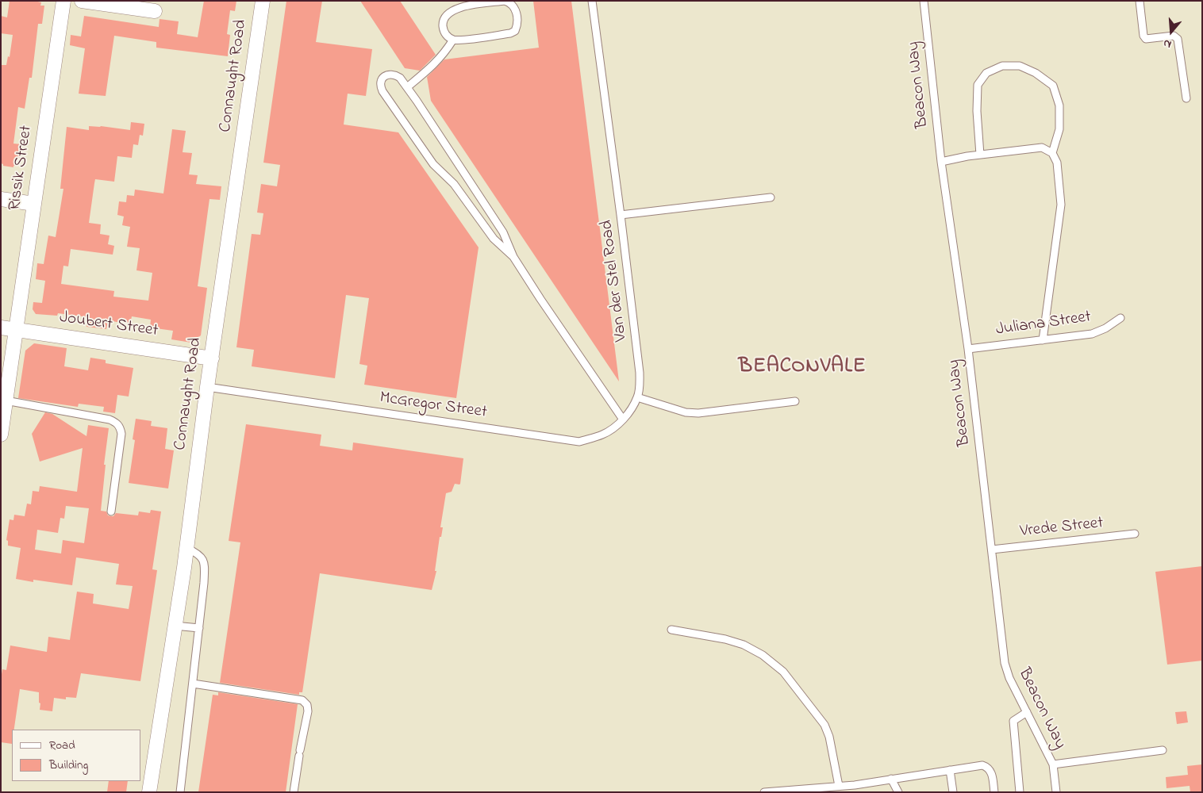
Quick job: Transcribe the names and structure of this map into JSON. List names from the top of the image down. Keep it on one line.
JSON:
{"streets":{"street":["Connaught Road","Rissik Street","Joubert Street"],"lane":["Beacon Way","Van der Stel Road","Juliana Street","McGregor Street","Vrede Street"]},"crossings":[["Connaught Road","Joubert Street"],["Connaught Road","McGregor Street"],["Beacon Way","Juliana Street"],["Beacon Way","Vrede Street"],["Rissik Street","Joubert Street"],["Van der Stel Road","McGregor Street"]],"districts":["BEACONVALE"],"legend":["Road","Building"],"north":"bottom"}
